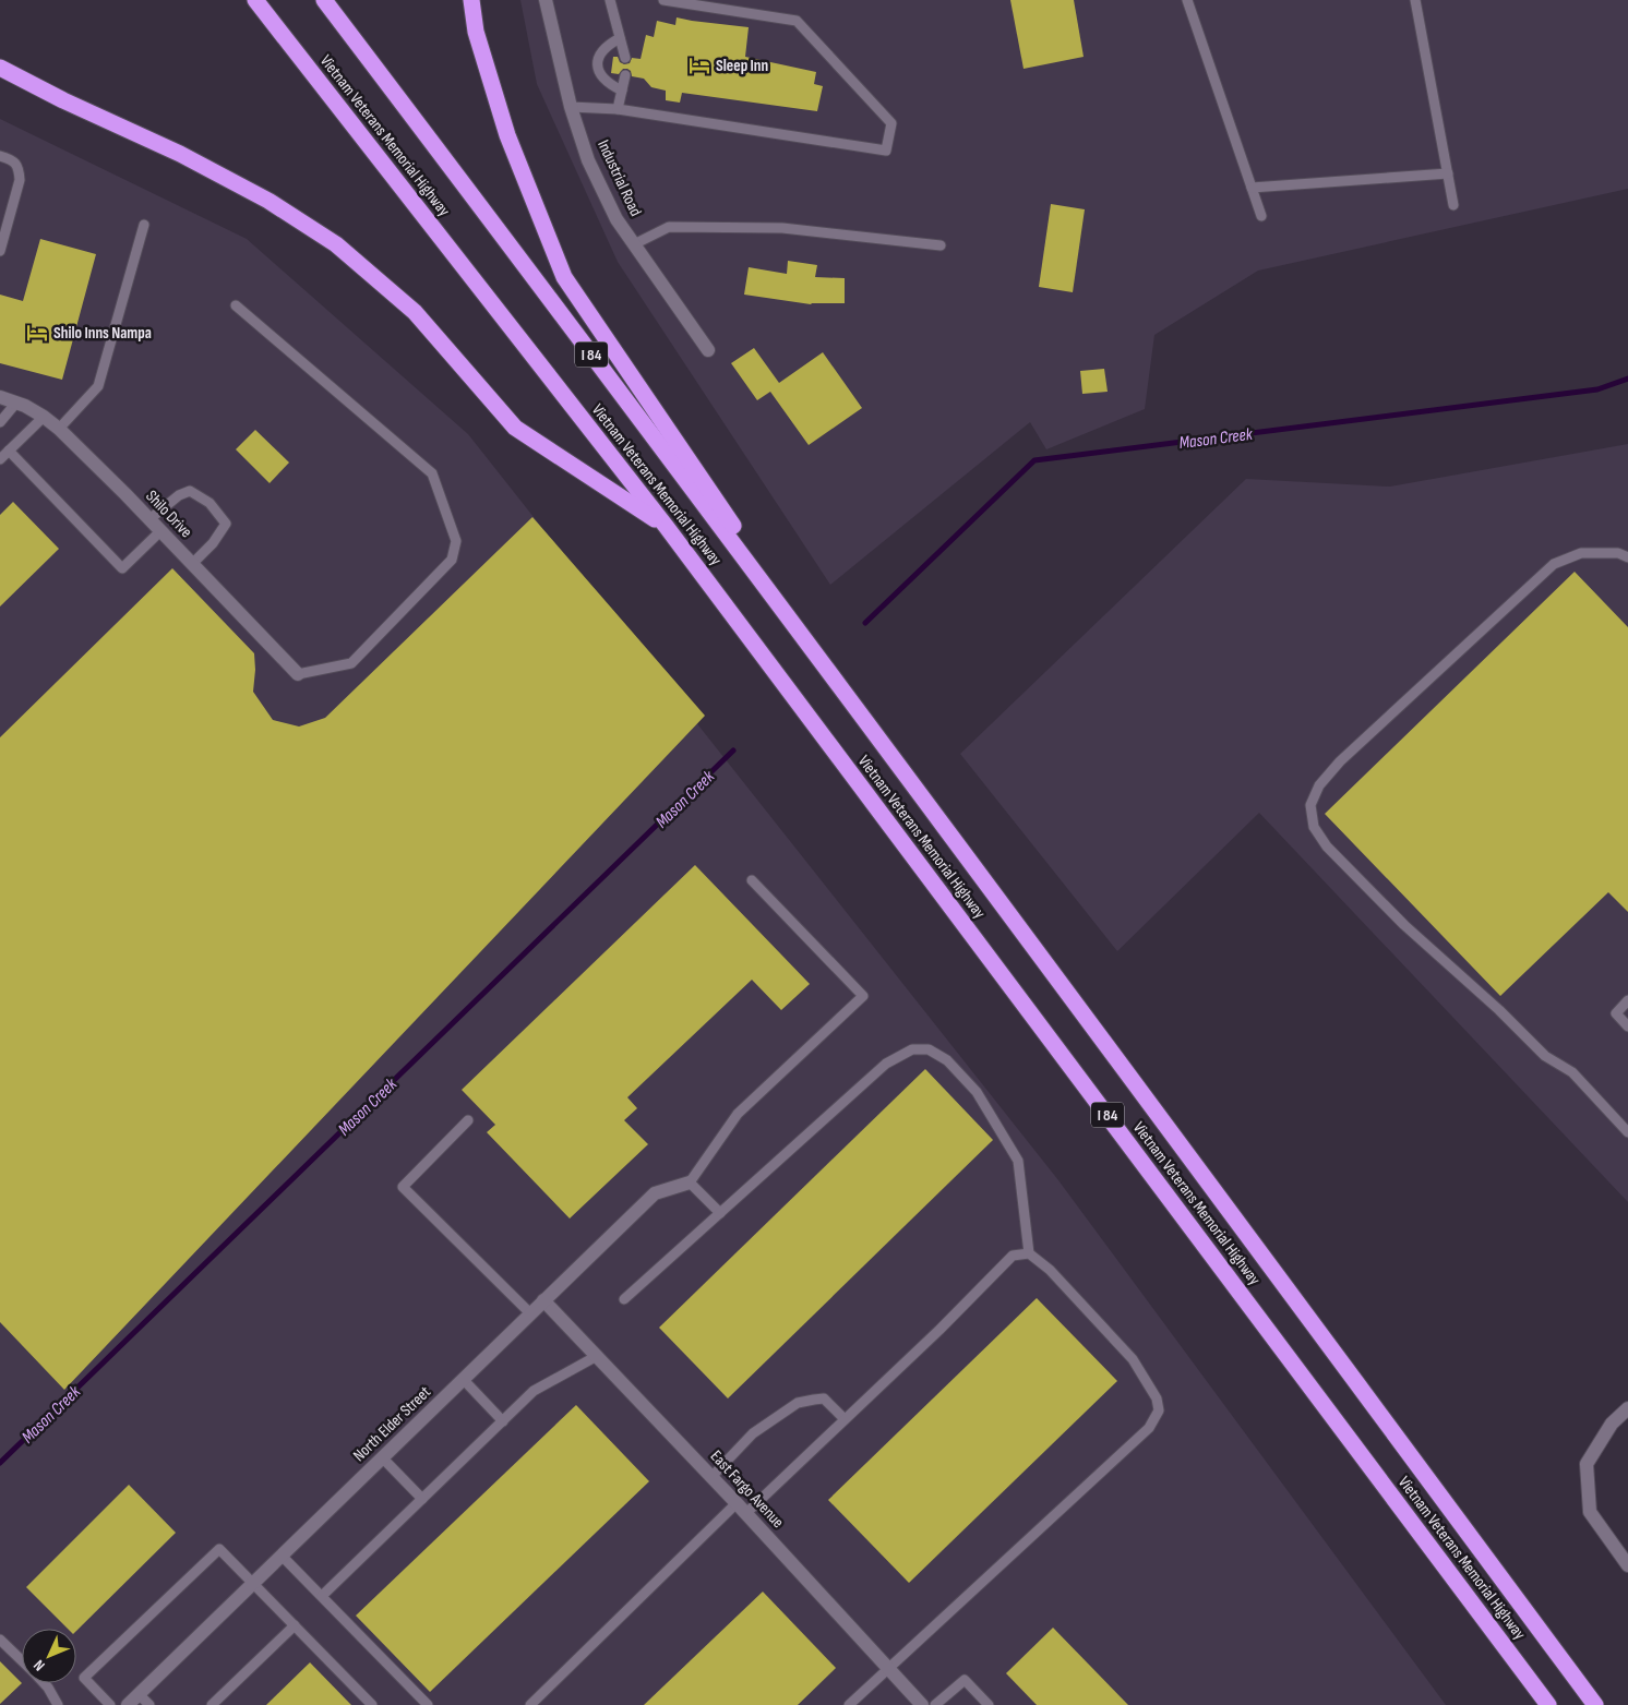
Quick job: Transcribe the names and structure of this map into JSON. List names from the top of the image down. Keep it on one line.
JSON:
{"streets":{"highway":["Vietnam Veterans Memorial Highway","I 84"],"street":["Industrial Road","Shilo Drive","North Elder Street","East Fargo Avenue"]},"crossings":[["North Elder Street","East Fargo Avenue"]],"water":["Mason Creek"],"places":{"hotel":["Sleep Inn","Shilo Inns Nampa"]},"north":"bottom left"}
